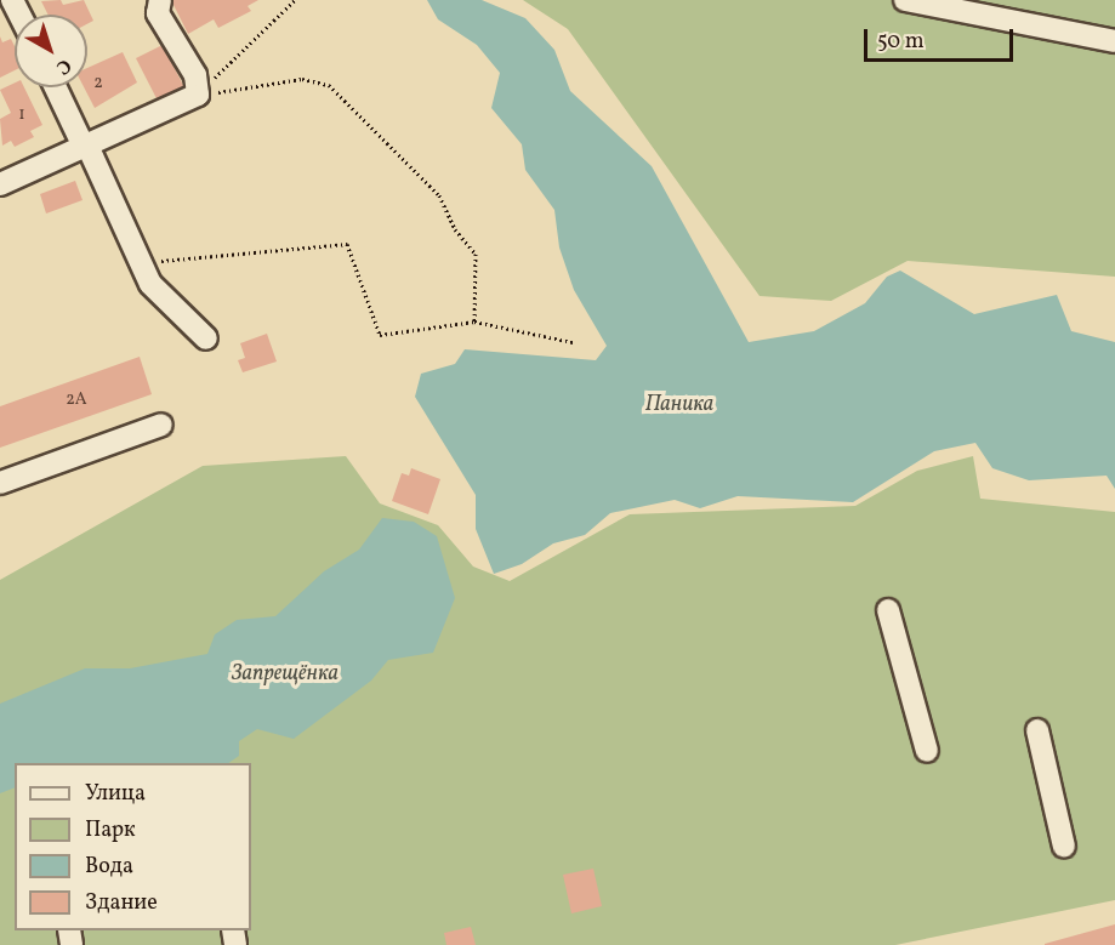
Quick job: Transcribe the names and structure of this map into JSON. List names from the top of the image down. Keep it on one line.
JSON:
{"water":["Паника","Запрещёнка"],"house_numbers":["2","1","2А"],"legend":["Улица","Парк","Вода","Здание"],"scale_bar":"50 m","north":"bottom right"}
